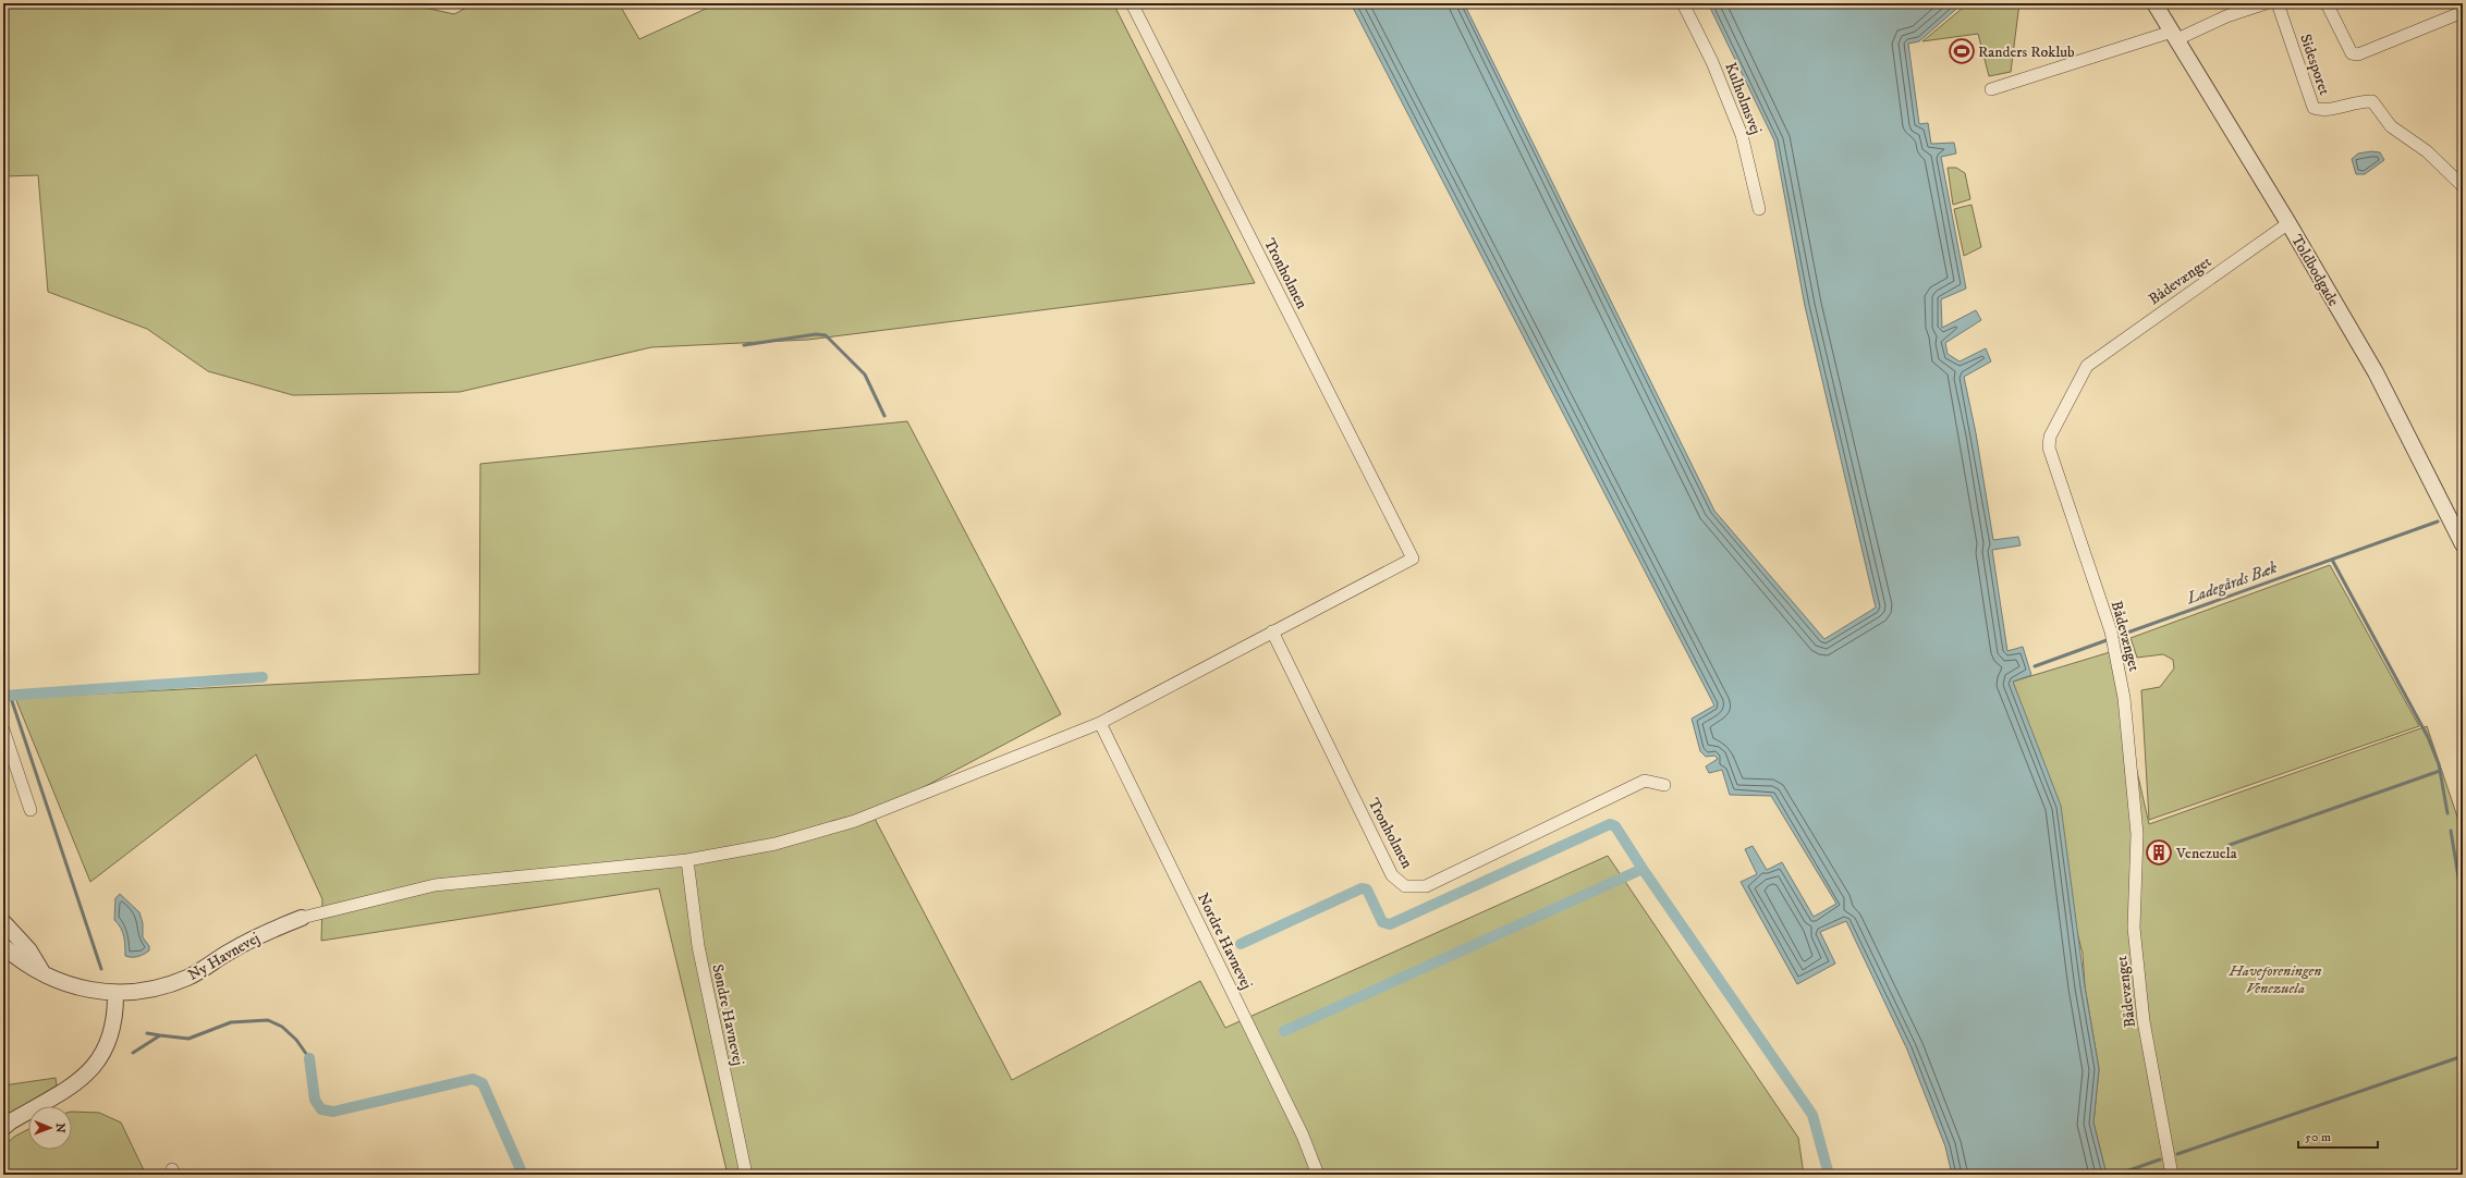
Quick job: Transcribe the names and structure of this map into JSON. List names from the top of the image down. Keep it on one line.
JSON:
{"streets":{"street":["Sidesporet","Kulholmsvej","Toldbodgade","Tronholmen","Bådevænget","Nordre Havnevej","Ny Havnevej","Søndre Havnevej"]},"crossings":[["Toldbodgade","Bådevænget"]],"water":["Ladegårds Bæk"],"parks":["Haveforeningen Venezuela"],"places":{"sports":["Randers Roklub"],"building":["Venezuela"]},"scale_bar":"50 m","north":"right"}
